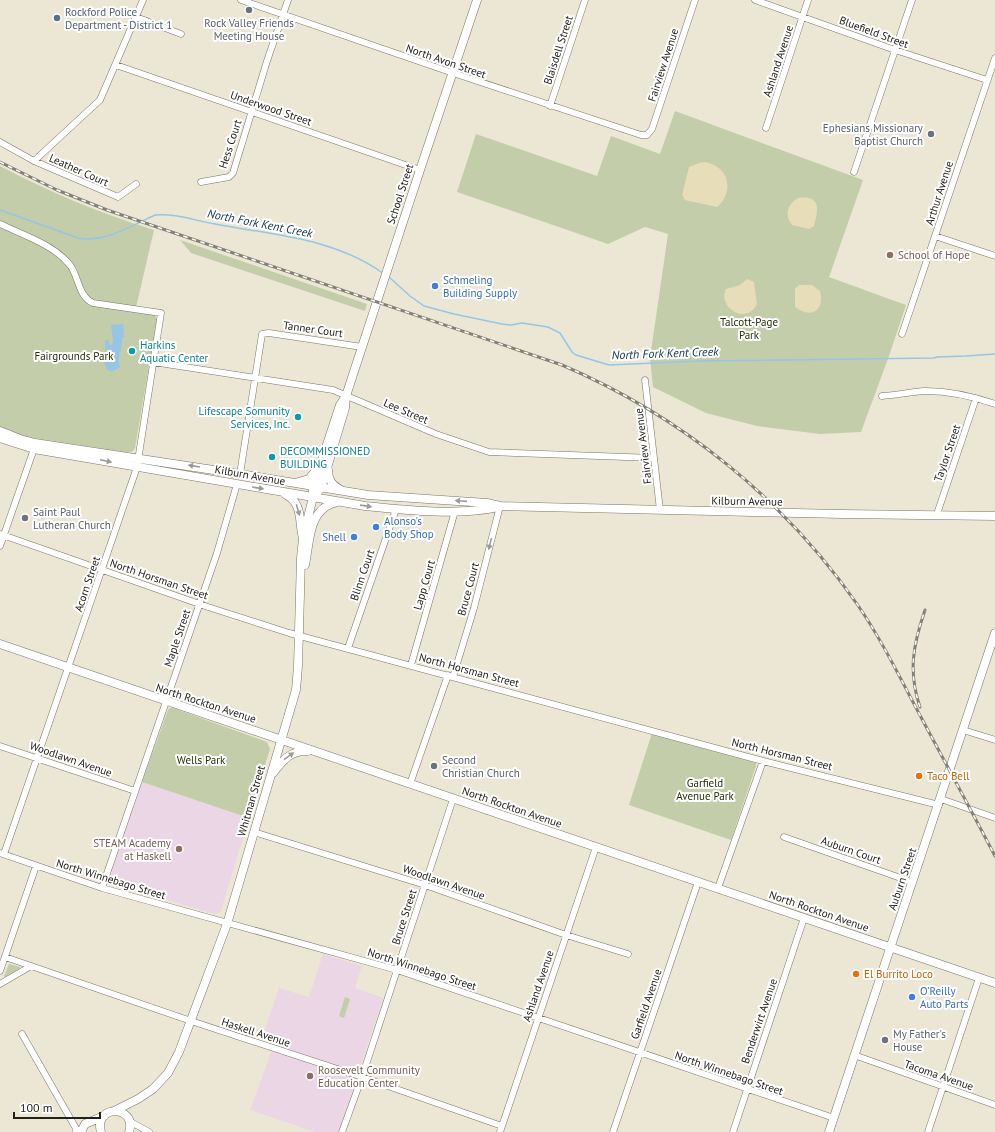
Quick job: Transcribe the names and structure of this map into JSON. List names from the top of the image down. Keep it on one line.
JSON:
{"streets":{"main road":["School Street","Kilburn Avenue","North Rockton Avenue","Whitman Street","Auburn Street"],"street":["Bluefield Street","Blaisdell Street","North Avon Street","Ashland Avenue","Fairview Avenue","Underwood Street","Hess Court","Leather Court","Arthur Avenue","Tanner Court","Lee Street","Taylor Street","Blinn Court","North Horsman Street","Acorn Street","Lapp Court","Bruce Court","Maple Street","Woodlawn Avenue","Auburn Court","North Winnebago Street","Bruce Street","Garfield Avenue","Benderwirt Avenue","Haskell Avenue","Tacoma Avenue"]},"crossings":[["Bluefield Street","Ashland Avenue"],["Bluefield Street","Arthur Avenue"],["Blaisdell Street","North Avon Street"],["North Avon Street","Fairview Avenue"],["North Avon Street","School Street"],["Ashland Avenue","North Rockton Avenue"],["Ashland Avenue","Woodlawn Avenue"],["Ashland Avenue","North Winnebago Street"],["Ashland Avenue","Haskell Avenue"],["Fairview Avenue","Lee Street"],["Fairview Avenue","Kilburn Avenue"],["Underwood Street","Hess Court"],["Underwood Street","School Street"],["School Street","Tanner Court"],["School Street","Lee Street"],["School Street","Kilburn Avenue"],["School Street","Whitman Street"],["Tanner Court","Lee Street"],["Lee Street","Acorn Street"],["Taylor Street","Kilburn Avenue"],["Kilburn Avenue","Blinn Court"],["Kilburn Avenue","Acorn Street"],["Kilburn Avenue","Lapp Court"],["Kilburn Avenue","Bruce Court"],["Kilburn Avenue","Maple Street"],["Kilburn Avenue","Whitman Street"],["Blinn Court","North Horsman Street"],["North Horsman Street","Acorn Street"],["North Horsman Street","Lapp Court"],["North Horsman Street","Bruce Court"],["North Horsman Street","Maple Street"],["North Horsman Street","Whitman Street"],["North Horsman Street","Auburn Street"],["Acorn Street","North Rockton Avenue"],["Acorn Street","Woodlawn Avenue"],["Acorn Street","North Winnebago Street"],["Maple Street","North Rockton Avenue"],["Maple Street","Woodlawn Avenue"],["Maple Street","North Winnebago Street"],["North Rockton Avenue","Whitman Street"],["North Rockton Avenue","Auburn Street"],["North Rockton Avenue","Bruce Street"],["North Rockton Avenue","Garfield Avenue"],["North Rockton Avenue","Benderwirt Avenue"],["Woodlawn Avenue","Whitman Street"],["Woodlawn Avenue","Bruce Street"],["Whitman Street","North Winnebago Street"],["Whitman Street","Haskell Avenue"],["Auburn Court","Auburn Street"],["North Winnebago Street","Auburn Street"],["North Winnebago Street","Bruce Street"],["North Winnebago Street","Garfield Avenue"],["North Winnebago Street","Benderwirt Avenue"],["Auburn Street","Tacoma Avenue"],["Bruce Street","Haskell Avenue"]],"one_way":["Bruce Court"],"water":["North Fork Kent Creek"],"parks":["Talcott-Page Park","Fairgrounds Park","Wells Park","Garfield Avenue Park"],"places":["Rock Valley Friends Meeting House","Rockford Police Department - District 1","Ephesians Missionary Baptist Church","School of Hope","Schmeling Building Supply","Harkins Aquatic Center","Lifescape Somunity Services, Inc.","DECOMMISSIONED BUILDING","Saint Paul Lutheran Church","Alonso's Body Shop","Shell","Second Christian Church","Taco Bell","STEAM Academy at Haskell","El Burrito Loco","O'Reilly Auto Parts","My Father's House","Roosevelt Community Education Center"],"scale_bar":"100 m"}
